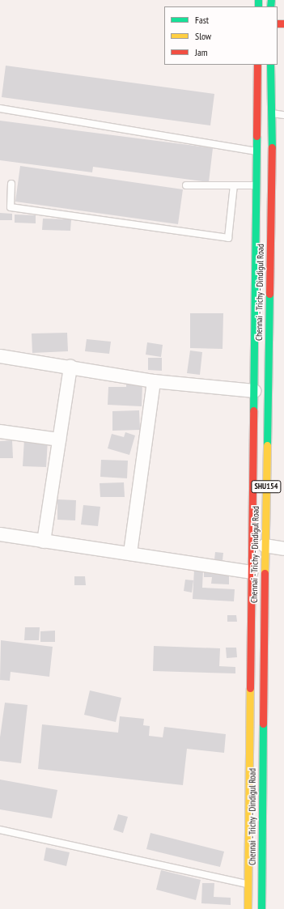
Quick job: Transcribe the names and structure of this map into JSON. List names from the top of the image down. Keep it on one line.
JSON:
{"streets":{"main road":["Chennai - Trichy - Dindigul Road","SHU154"]},"legend":["Fast","Slow","Jam"]}
